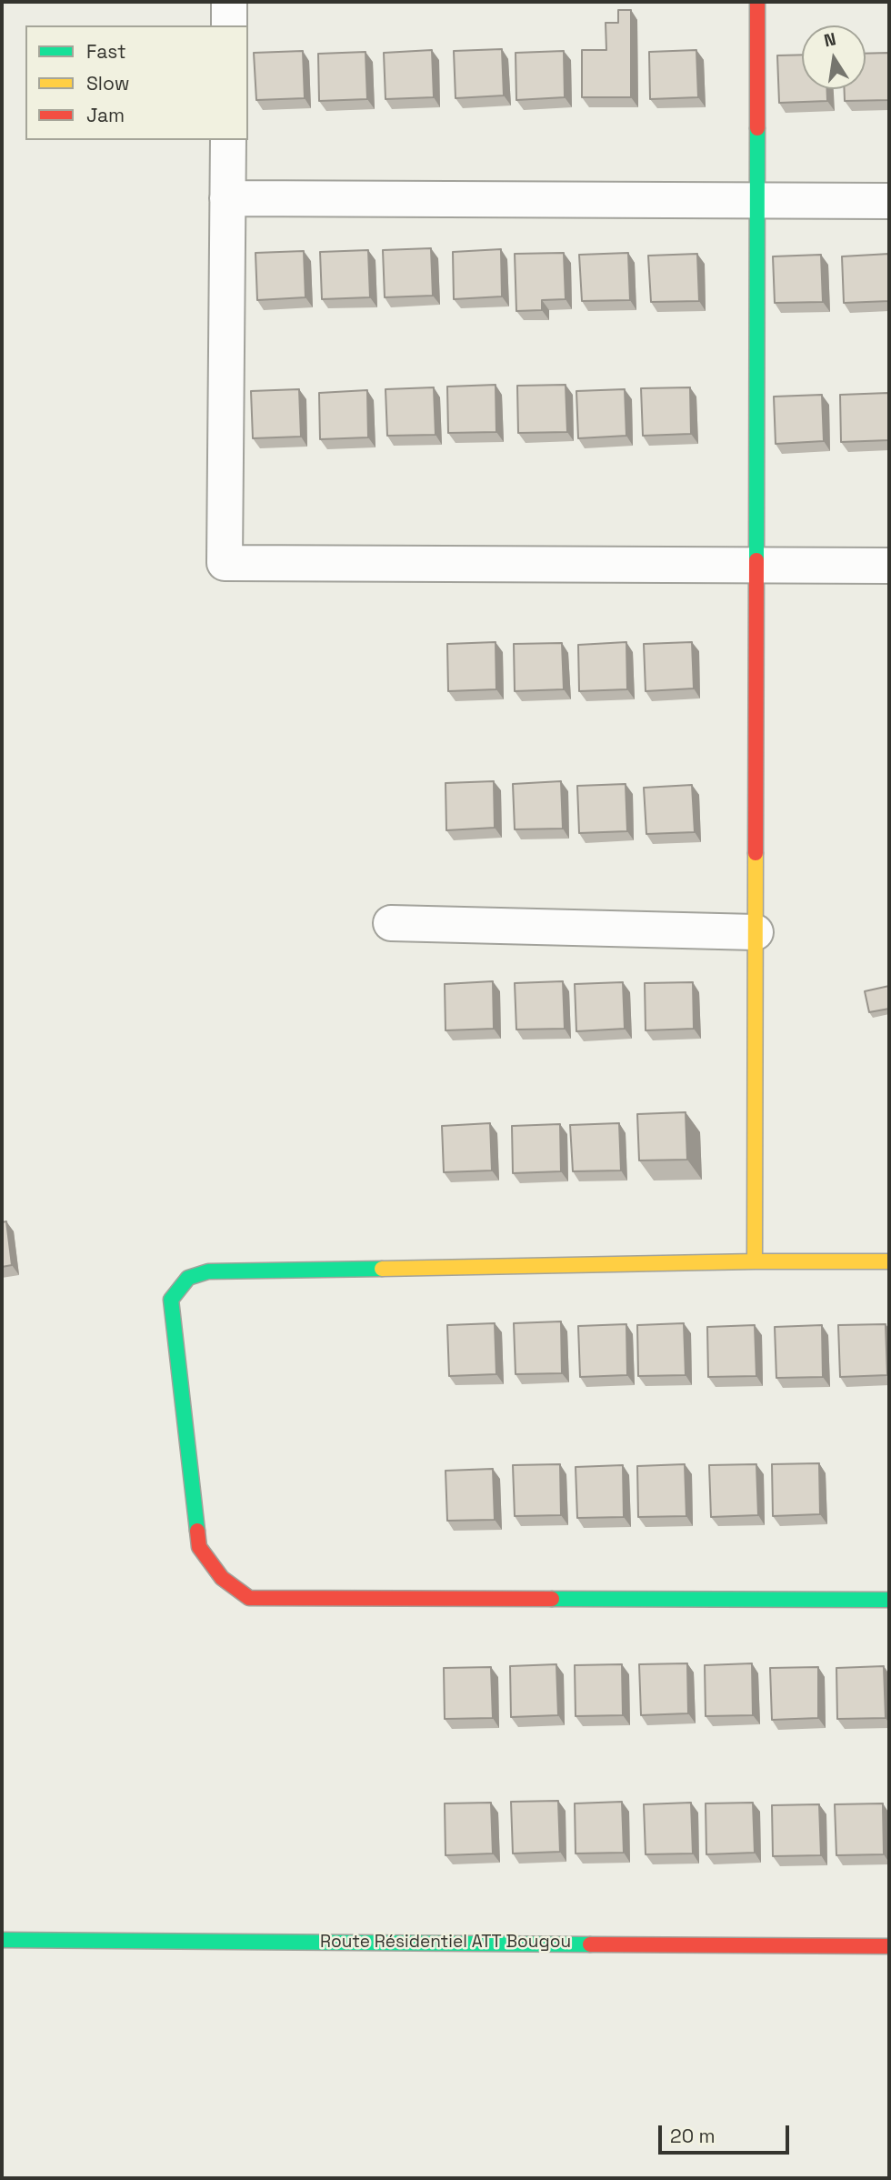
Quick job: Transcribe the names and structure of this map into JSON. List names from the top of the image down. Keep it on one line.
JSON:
{"streets":{"street":["Route Résidentiel ATT Bougou"]},"legend":["Fast","Slow","Jam"],"scale_bar":"20 m","north":"top"}
